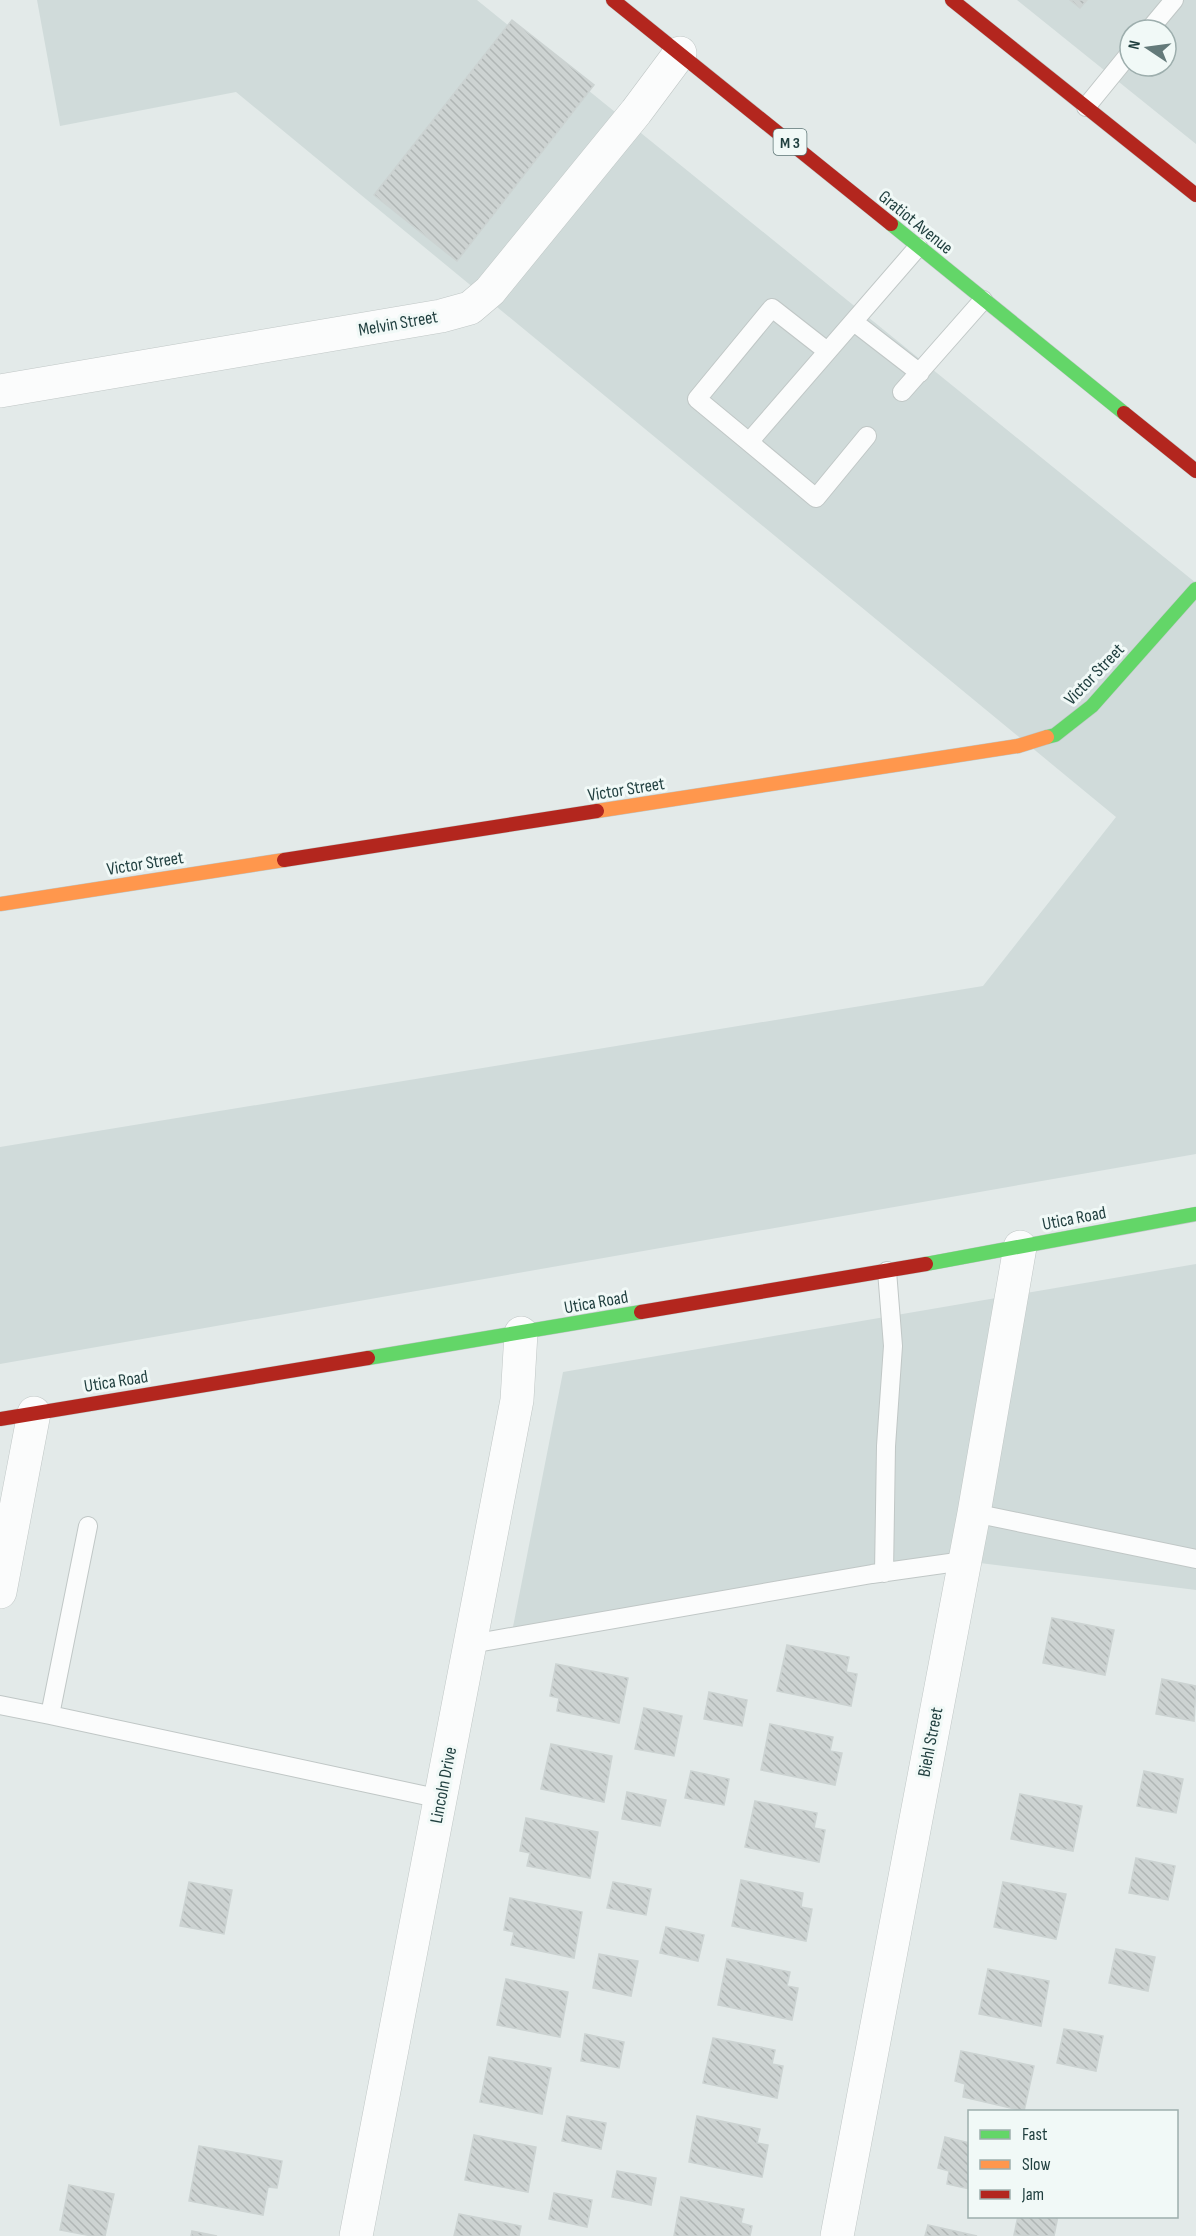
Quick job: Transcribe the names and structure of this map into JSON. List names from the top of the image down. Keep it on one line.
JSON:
{"streets":{"main road":["M 3","Gratiot Avenue","Victor Street","Utica Road"],"street":["Melvin Street","Biehl Street","Lincoln Drive"]},"crossings":[["Gratiot Avenue","Melvin Street"],["Utica Road","Biehl Street"],["Utica Road","Lincoln Drive"]],"legend":["Fast","Slow","Jam"],"north":"left"}
